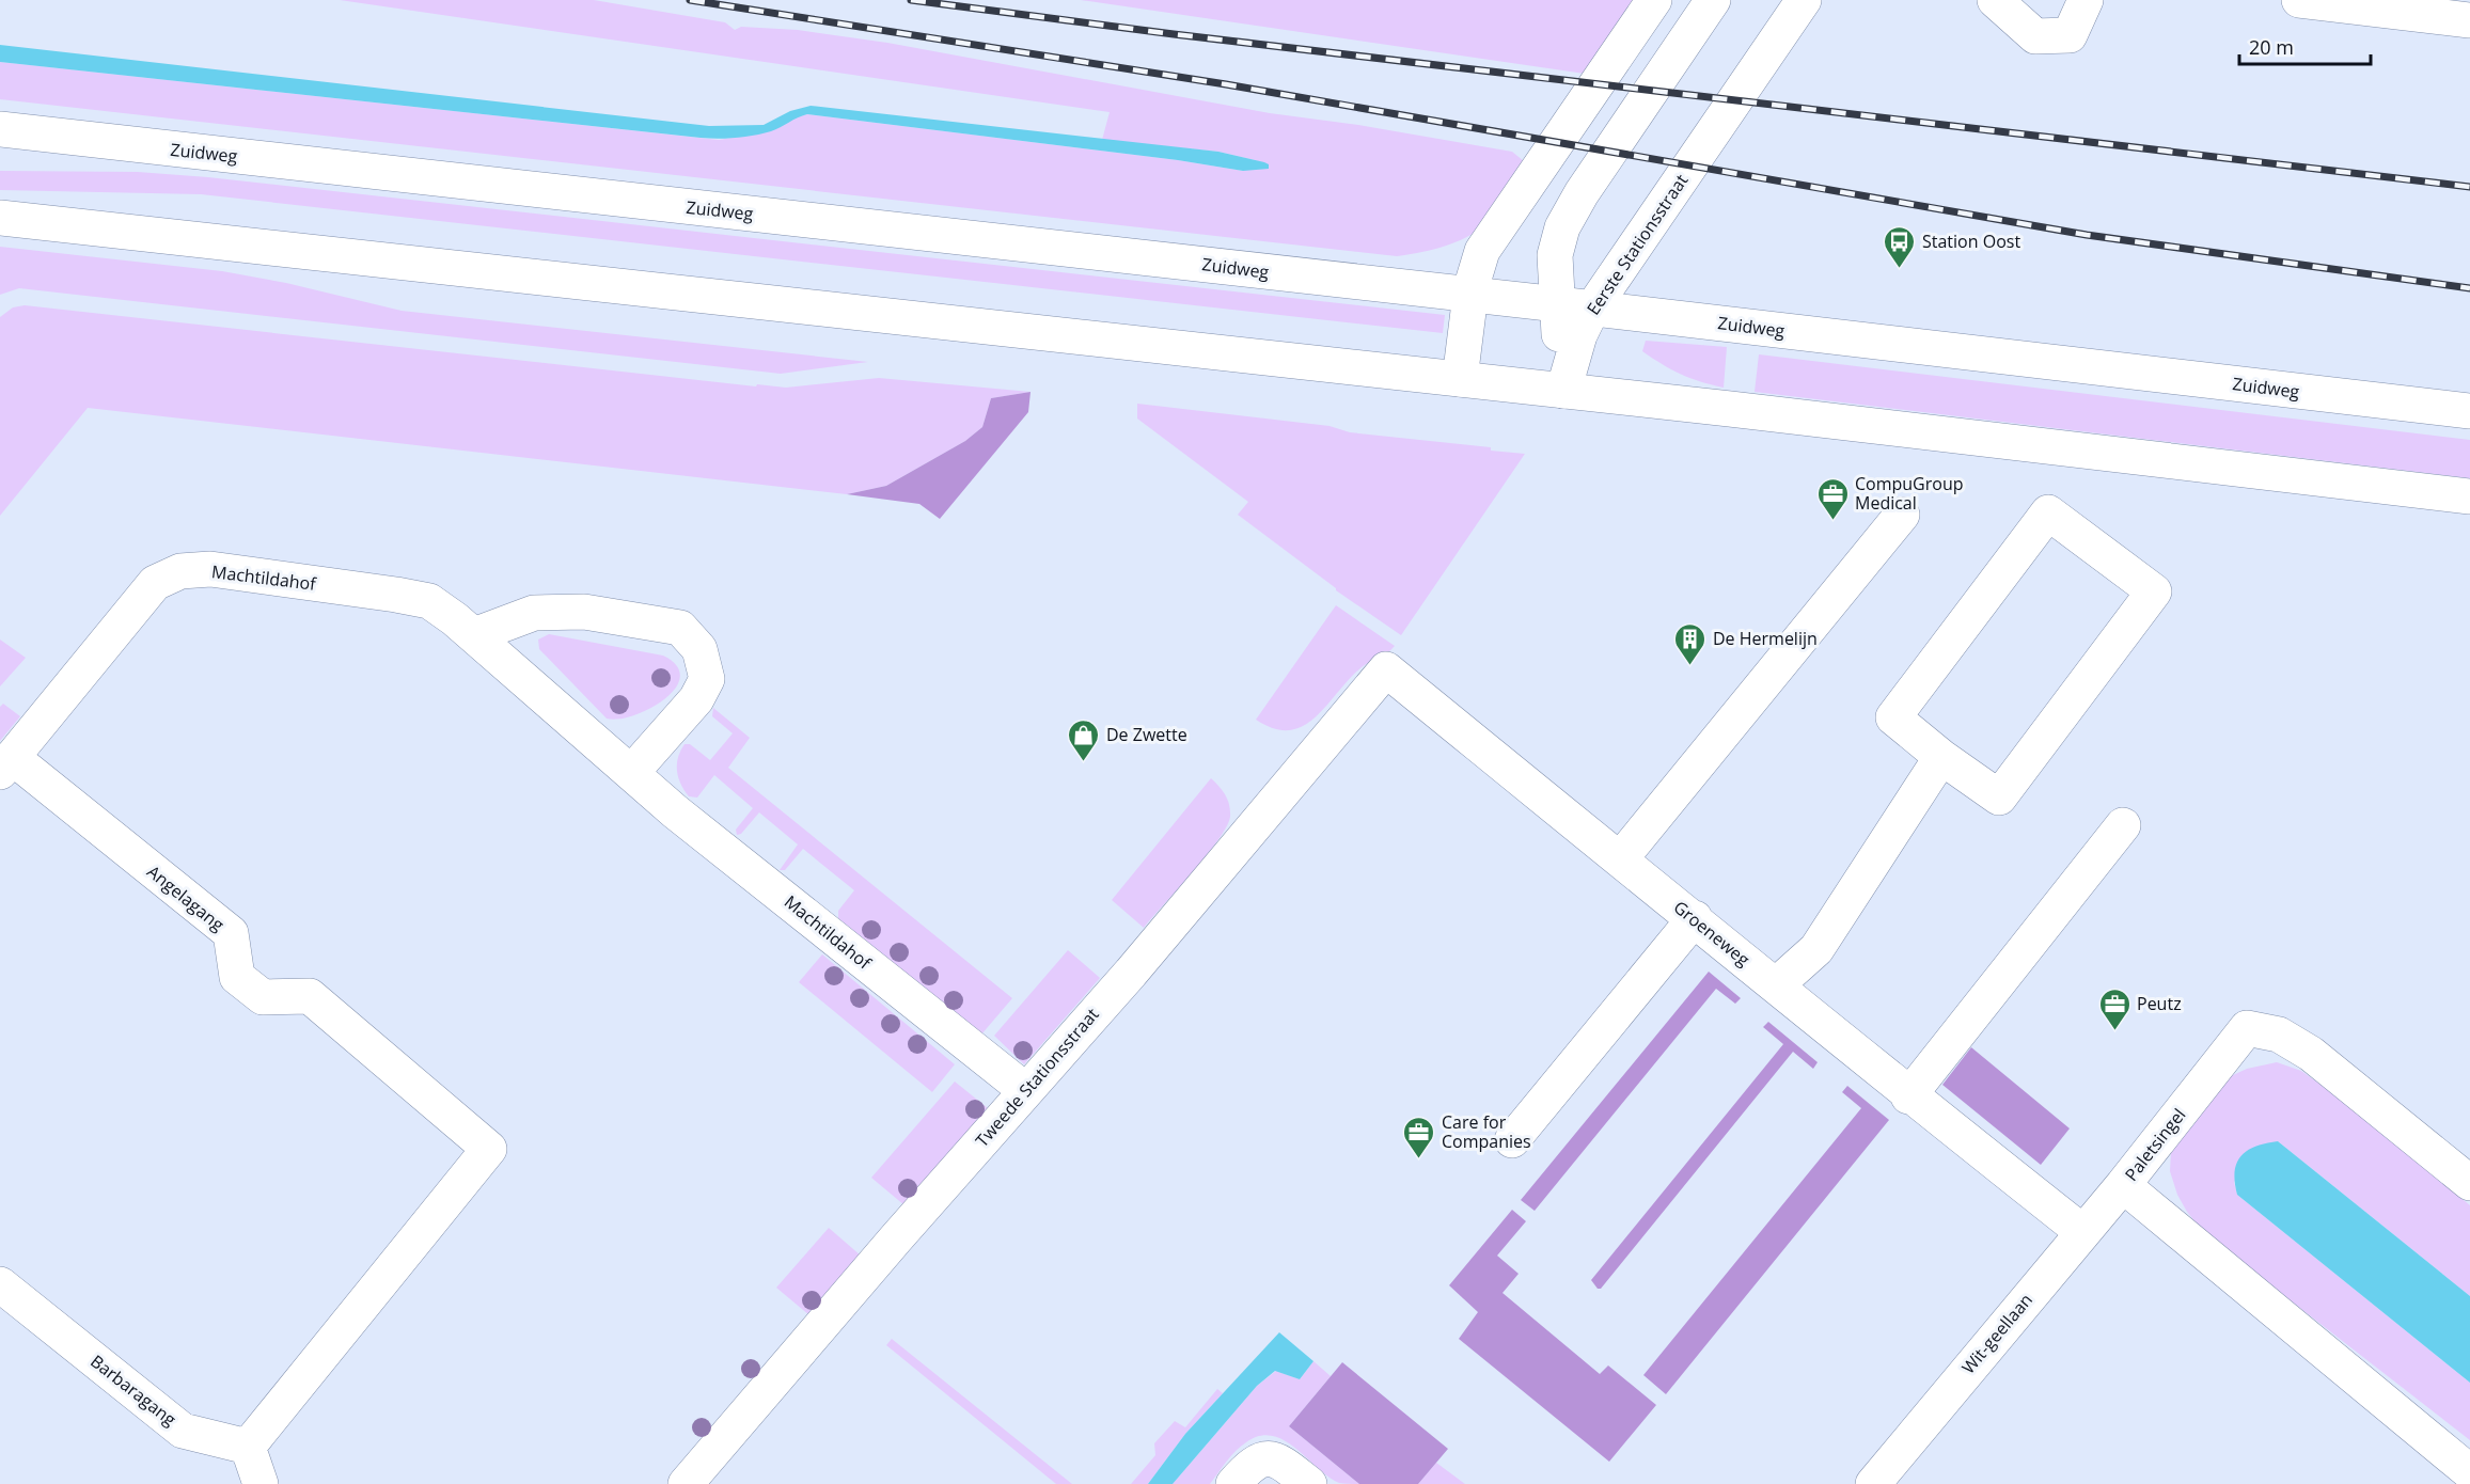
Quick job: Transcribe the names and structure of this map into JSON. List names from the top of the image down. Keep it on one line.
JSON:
{"streets":{"street":["Zuidweg","Eerste Stationsstraat","Machtildahof","Angelagang","Groeneweg","Tweede Stationsstraat","Paletsingel","Wit-geellaan","Barbaragang"]},"crossings":[["Zuidweg","Eerste Stationsstraat"],["Machtildahof","Angelagang"],["Machtildahof","Tweede Stationsstraat"],["Angelagang","Barbaragang"],["Groeneweg","Tweede Stationsstraat"],["Groeneweg","Wit-geellaan"],["Paletsingel","Wit-geellaan"]],"places":{"bus stop":["Station Oost"],"office":["CompuGroup Medical","Peutz","Care for Companies"],"building":["De Hermelijn"],"shop":["De Zwette"]},"scale_bar":"20 m"}
